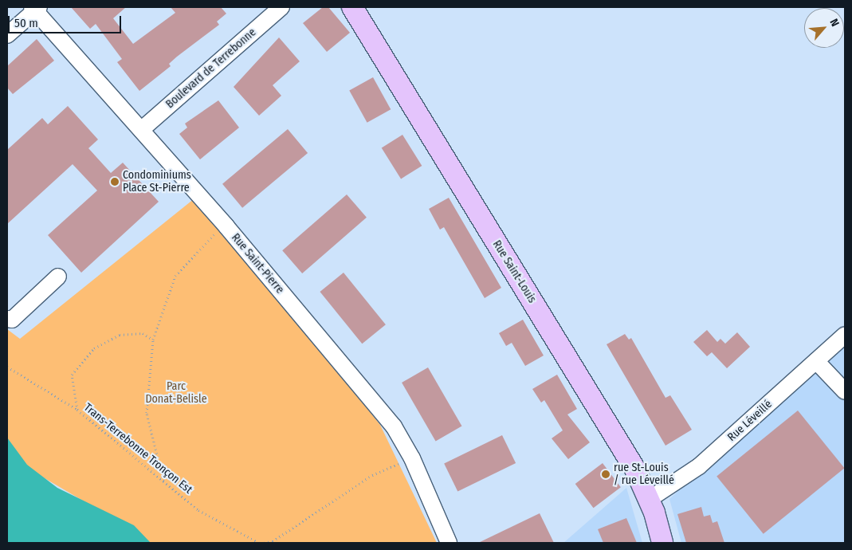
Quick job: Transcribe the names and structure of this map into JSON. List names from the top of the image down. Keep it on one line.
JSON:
{"streets":{"main road":["Rue Saint-Louis"],"street":["Boulevard de Terrebonne","Rue Saint-Pierre","Rue Léveillé"],"path":["Trans-Terrebonne Tronçon Est"]},"crossings":[["Boulevard de Terrebonne","Rue Saint-Pierre"],["Rue Saint-Louis","Rue Léveillé"]],"parks":["Parc Donat-Belisle"],"places":["Condominiums Place St-Pierre","rue St-Louis / rue Léveillé"],"scale_bar":"50 m","north":"top right"}
